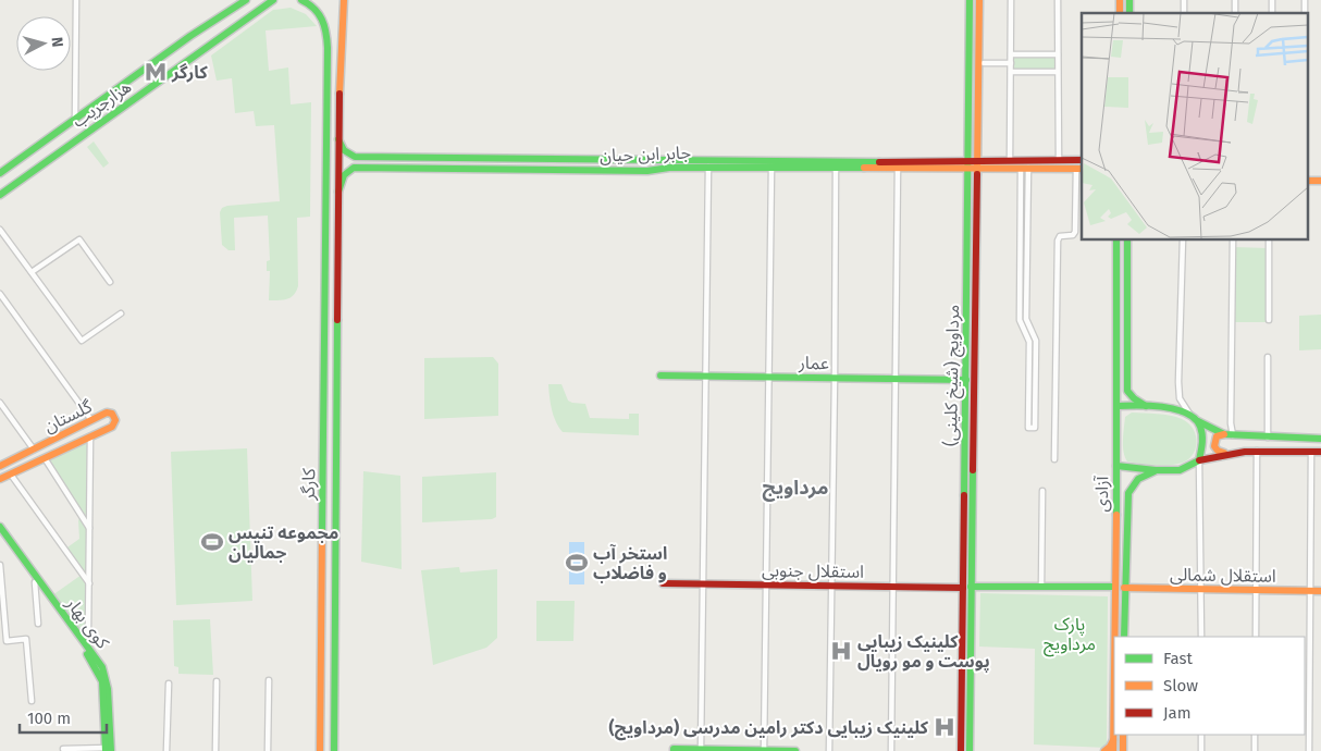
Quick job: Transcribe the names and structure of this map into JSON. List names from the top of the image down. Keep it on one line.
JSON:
{"streets":{"main road":["هزارجریب","جابر ابن حیان","عمار","مرداویج (شیخ کلینی)","گلستان","کارگر","آزادی","استقلال جنوبی","استقلال شمالی","کوی بهار"]},"crossings":[["جابر ابن حیان","مرداویج (شیخ کلینی)"],["عمار","مرداویج (شیخ کلینی)"],["مرداویج (شیخ کلینی)","استقلال جنوبی"],["آزادی","استقلال شمالی"]],"districts":["مرداویج"],"parks":["پارک مرداویج"],"places":{"metro station":["کارگر"],"sports":["مجموعه تنیس جمالیان","استخر آب و فاضلاب"],"hospital":["کلینیک زیبایی پوست و مو رویال","کلینیک زیبایی دکتر رامین مدرسی (مرداویج)"]},"legend":["Fast","Slow","Jam"],"scale_bar":"100 m","north":"right"}
